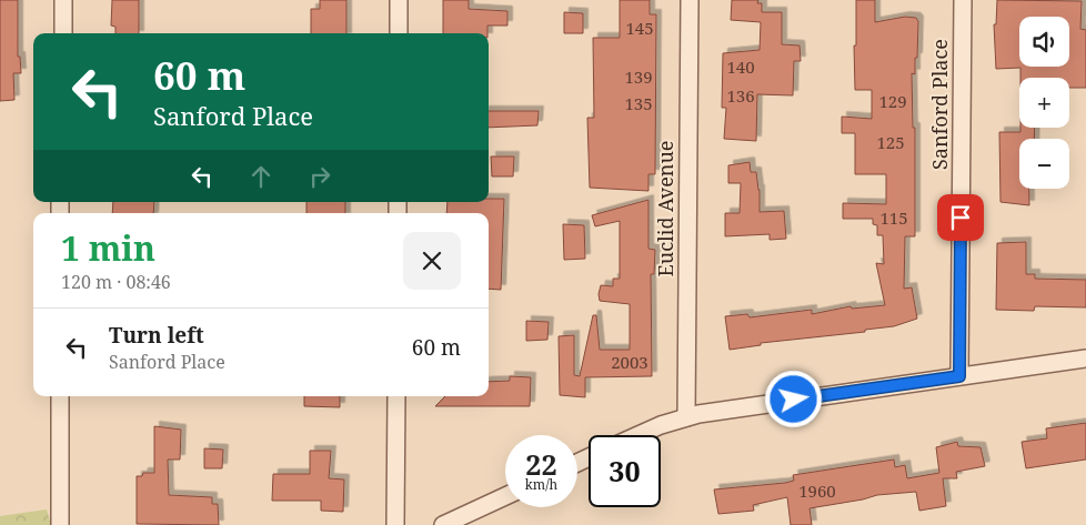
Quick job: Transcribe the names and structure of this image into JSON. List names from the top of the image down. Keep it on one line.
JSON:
{"streets":{"street":["Sanford Place","Euclid Avenue"]},"house_numbers":["145","140","139","136","129","135","125","115","2003","1960"],"page":{"map_buttons":["+","−"],"turn":["60 m","Sanford Place"],"heading":["1 min","120 m · 08:46"],"list":[{"name":"Turn left","note":"Sanford Place","value":"60 m"}],"speed":"22 km/h","limit":"30"}}
